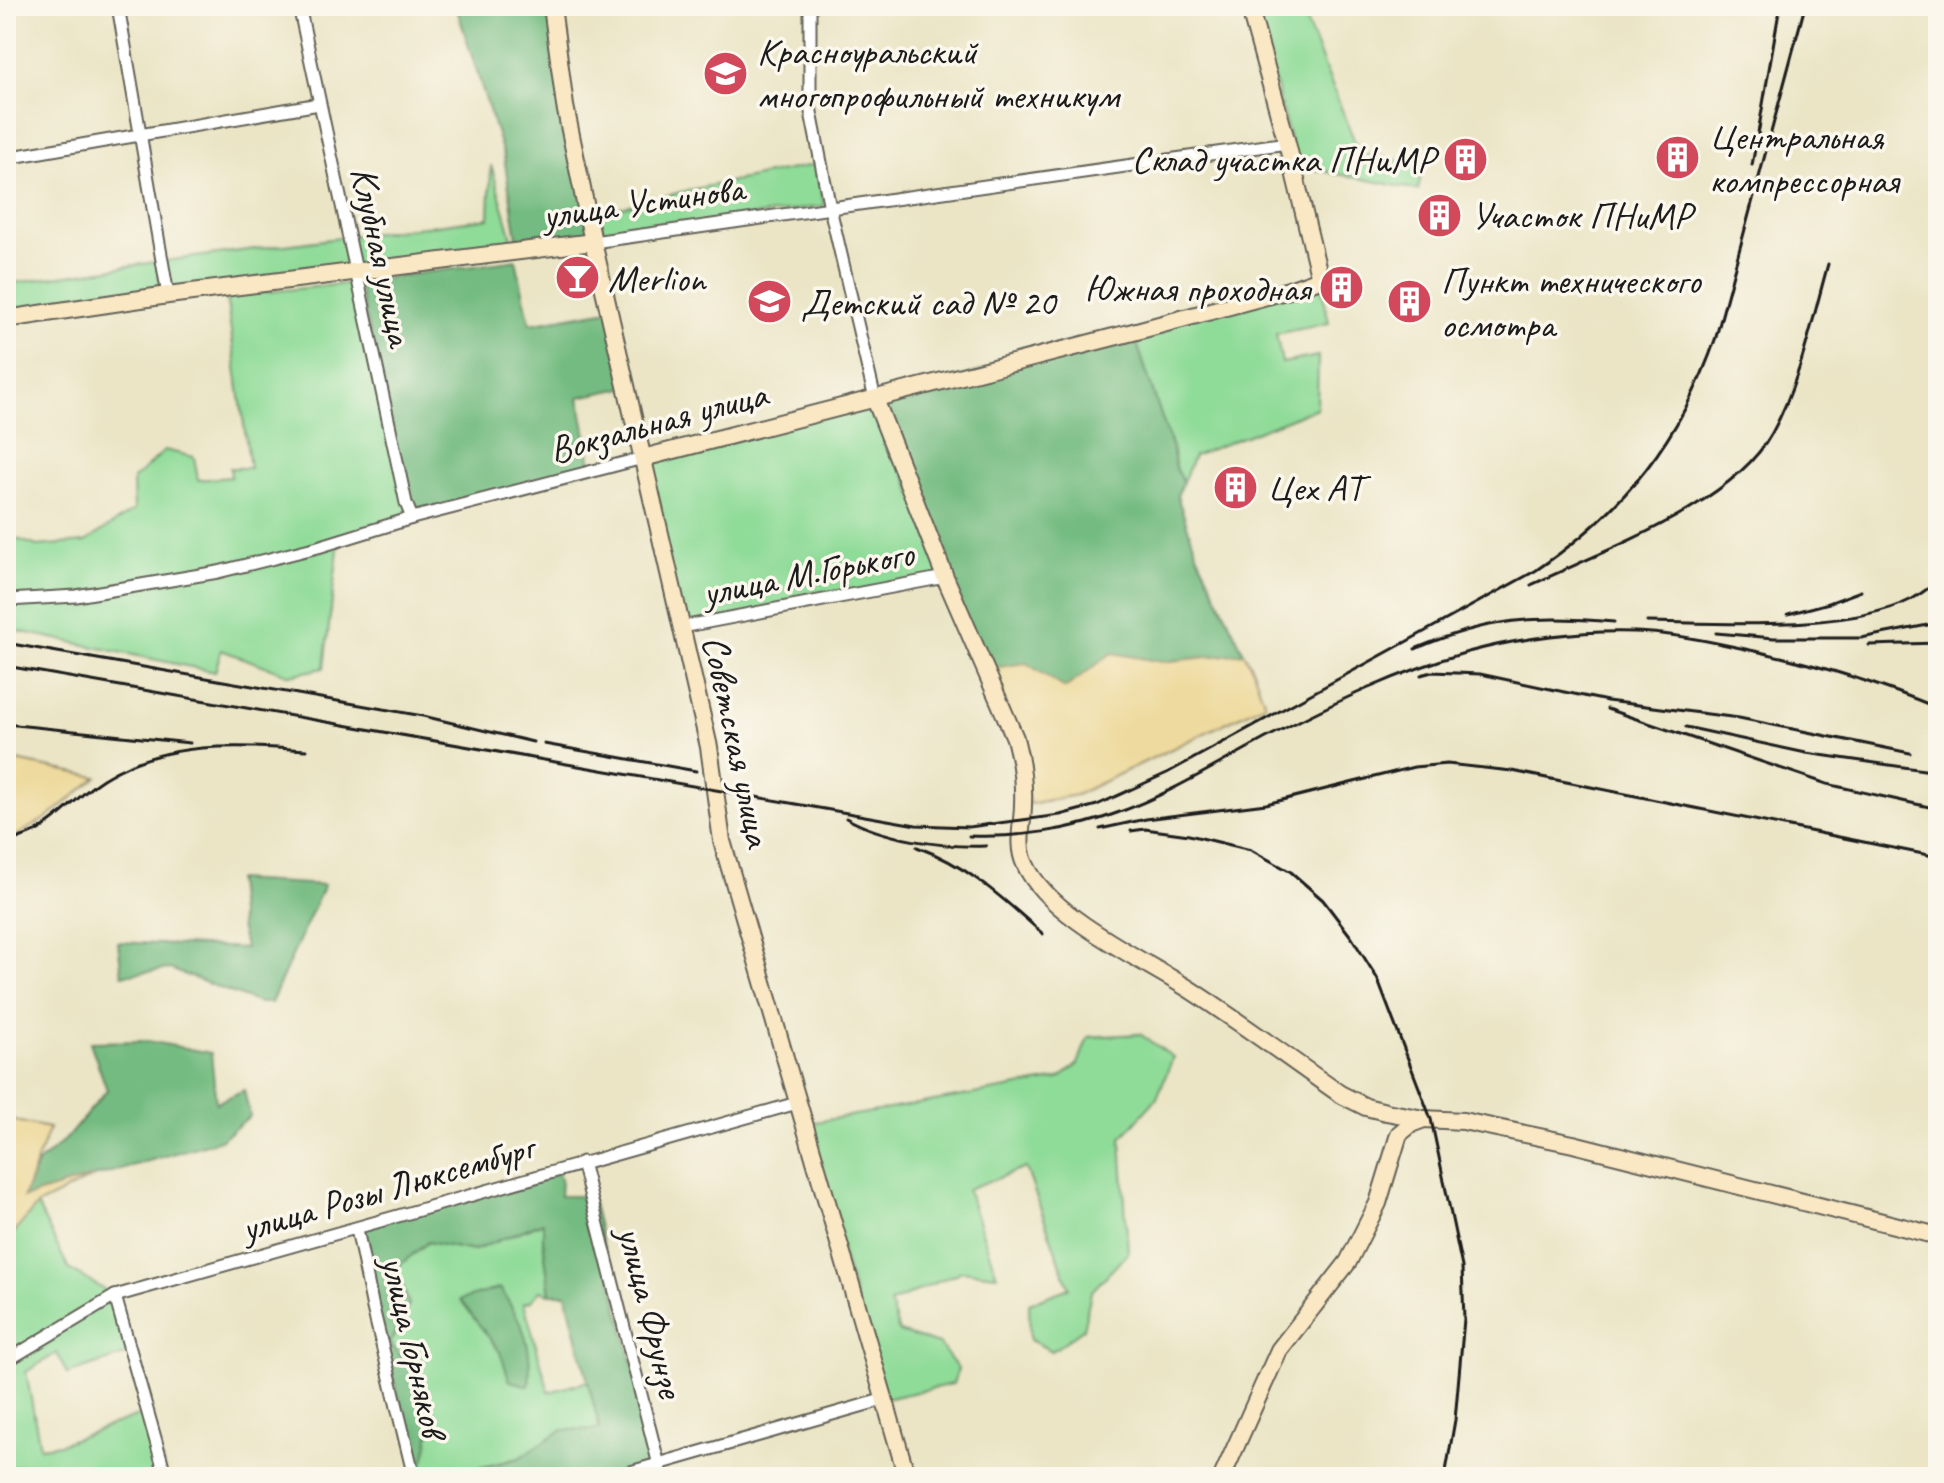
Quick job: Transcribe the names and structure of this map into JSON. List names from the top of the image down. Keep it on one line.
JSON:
{"streets":{"street":["улица Устинова","Клубная улица","Вокзальная улица","улица М.Горького","Советская улица","улица Розы Люксембург","улица Фрунзе","улица Горняков"]},"crossings":[["улица Устинова","Клубная улица"],["улица Устинова","Вокзальная улица"],["улица Устинова","Советская улица"],["Клубная улица","Вокзальная улица"],["Вокзальная улица","Советская улица"],["улица М.Горького","Советская улица"],["Советская улица","улица Розы Люксембург"],["улица Розы Люксембург","улица Фрунзе"],["улица Розы Люксембург","улица Горняков"]],"places":{"school or university":["Красноуральский многопрофильный техникум","Детский сад № 20"],"building":["Центральная компрессорная","Склад участка ПНиМР","Участок ПНиМР","Южная проходная","Пункт технического осмотра","Цех АТ"],"bar":["Merlion"]}}
